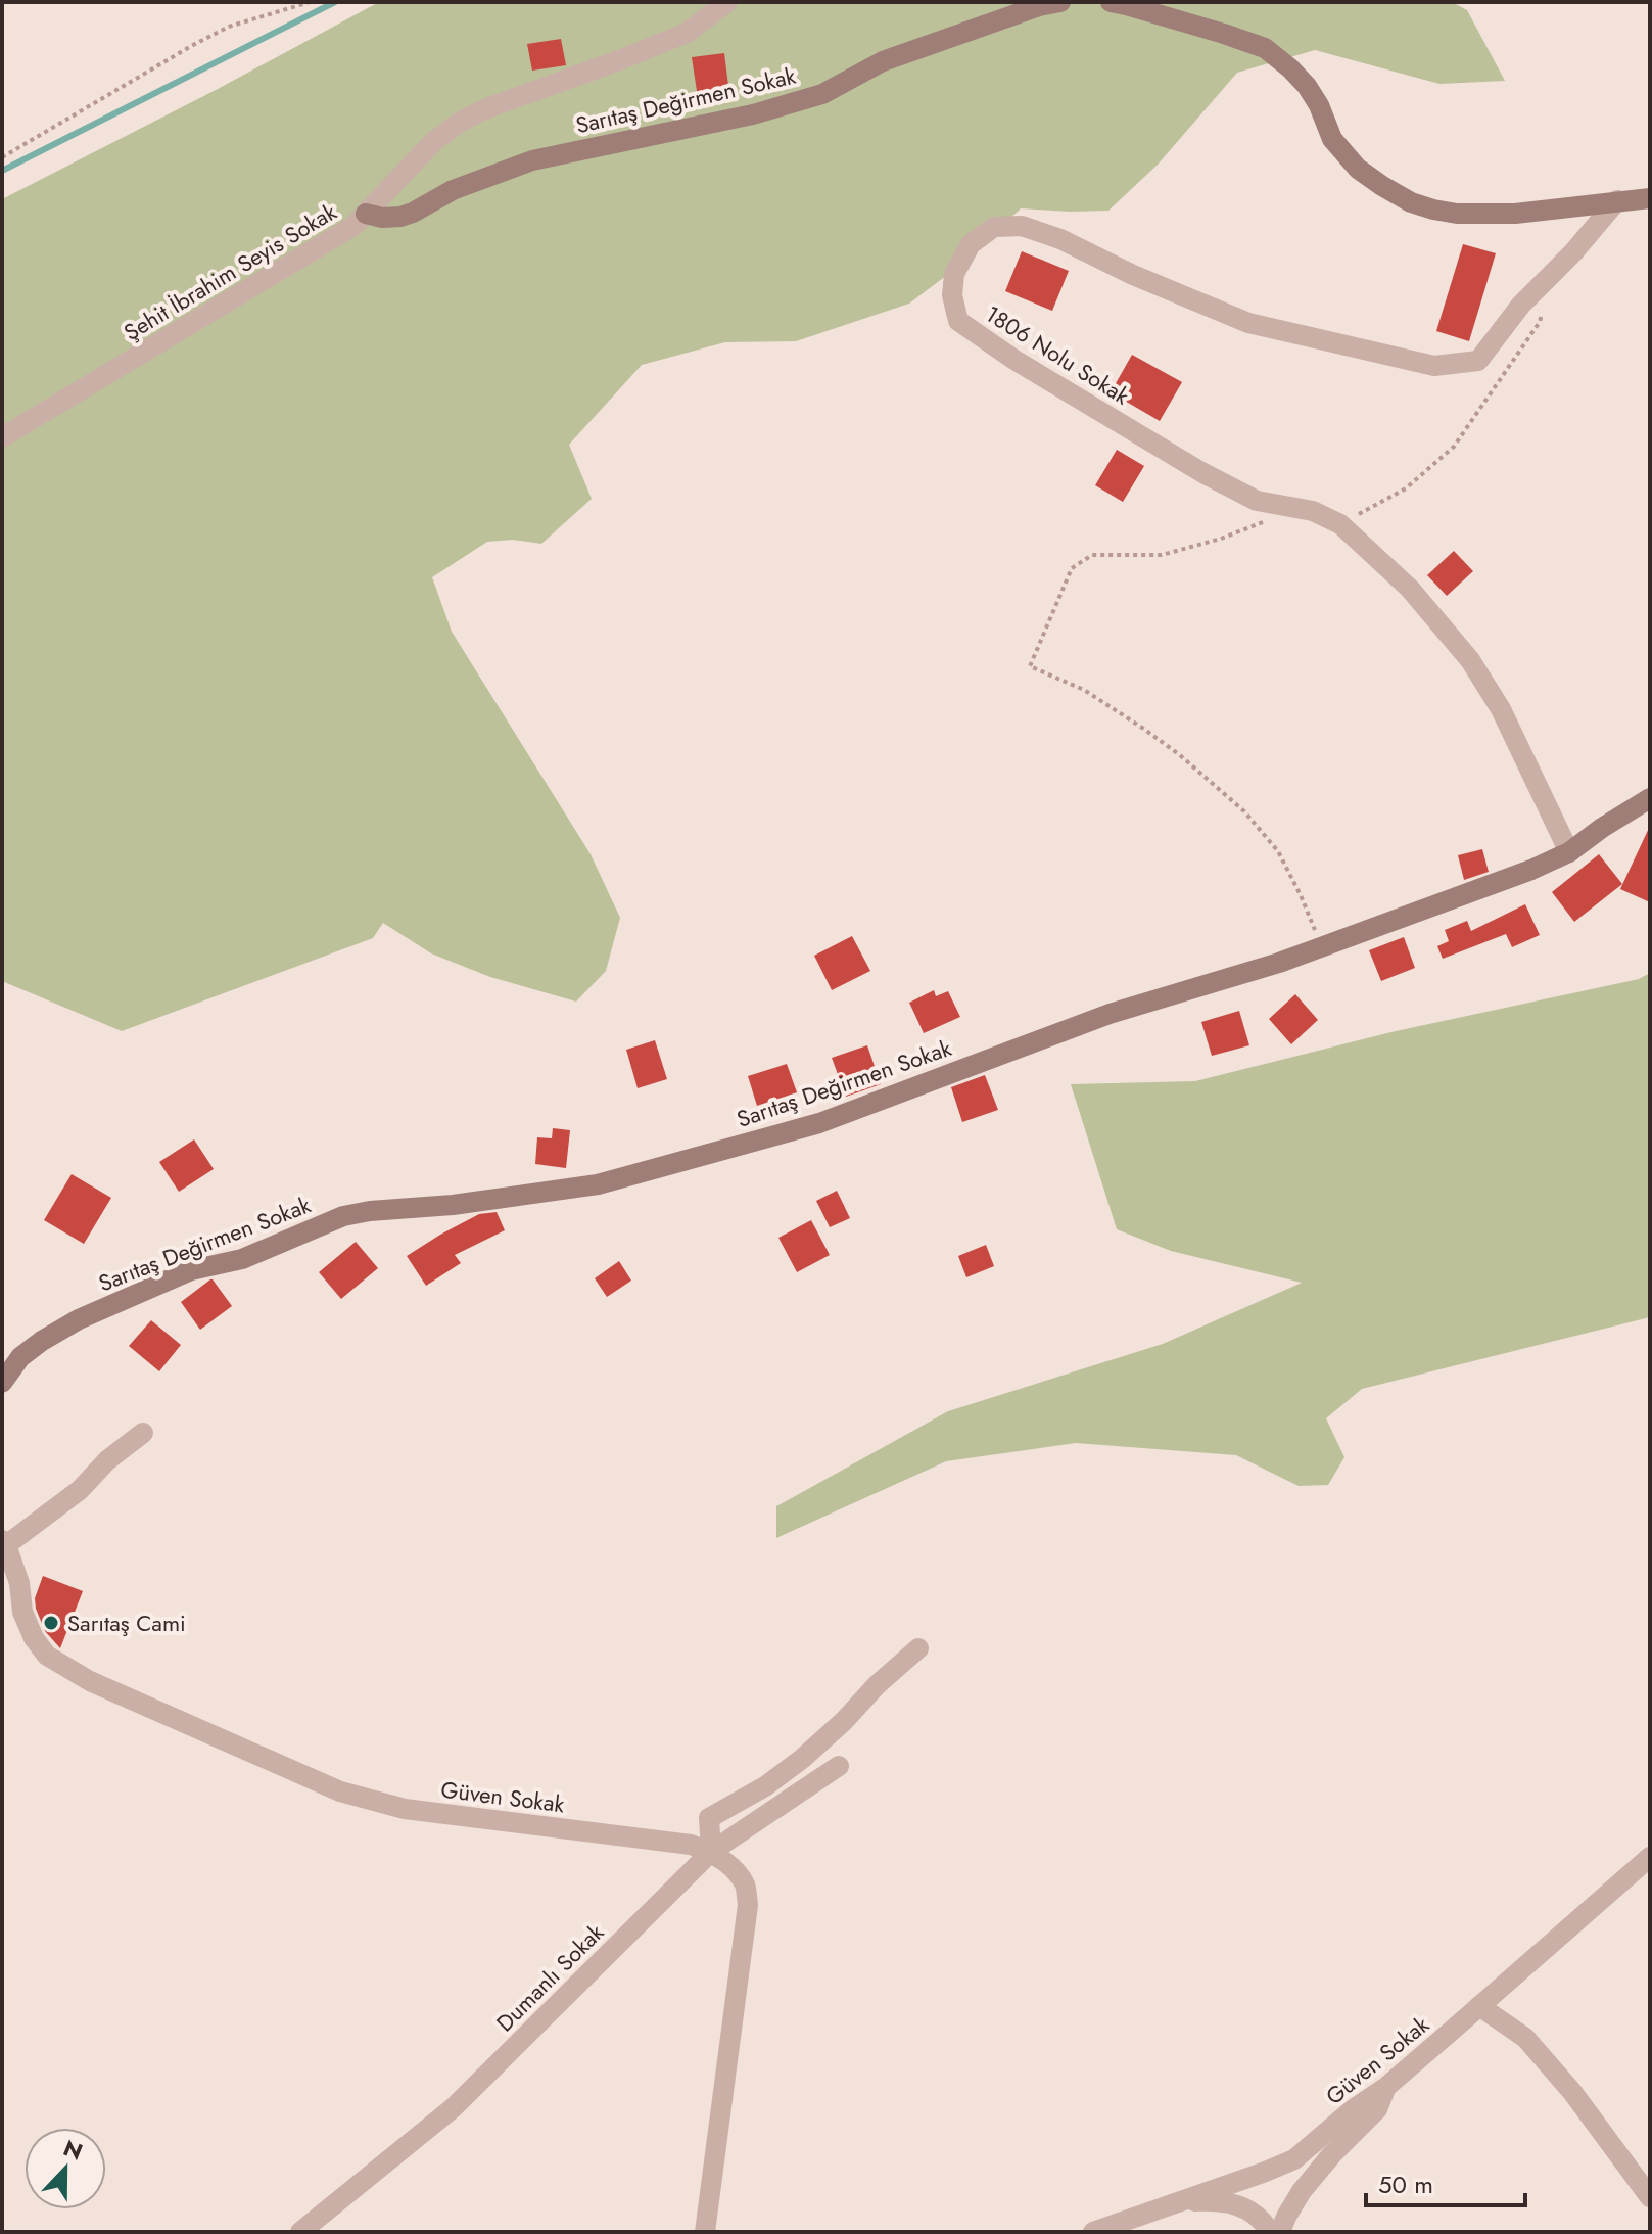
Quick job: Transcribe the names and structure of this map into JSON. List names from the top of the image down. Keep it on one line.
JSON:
{"streets":{"street":["Sarıtaş Değirmen Sokak","Şehit İbrahim Seyis Sokak","1806 Nolu Sokak","Güven Sokak","Dumanlı Sokak"]},"crossings":[["Sarıtaş Değirmen Sokak","Şehit İbrahim Seyis Sokak"],["Sarıtaş Değirmen Sokak","1806 Nolu Sokak"],["Güven Sokak","Dumanlı Sokak"]],"places":["Sarıtaş Cami"],"scale_bar":"50 m","north":"top"}
